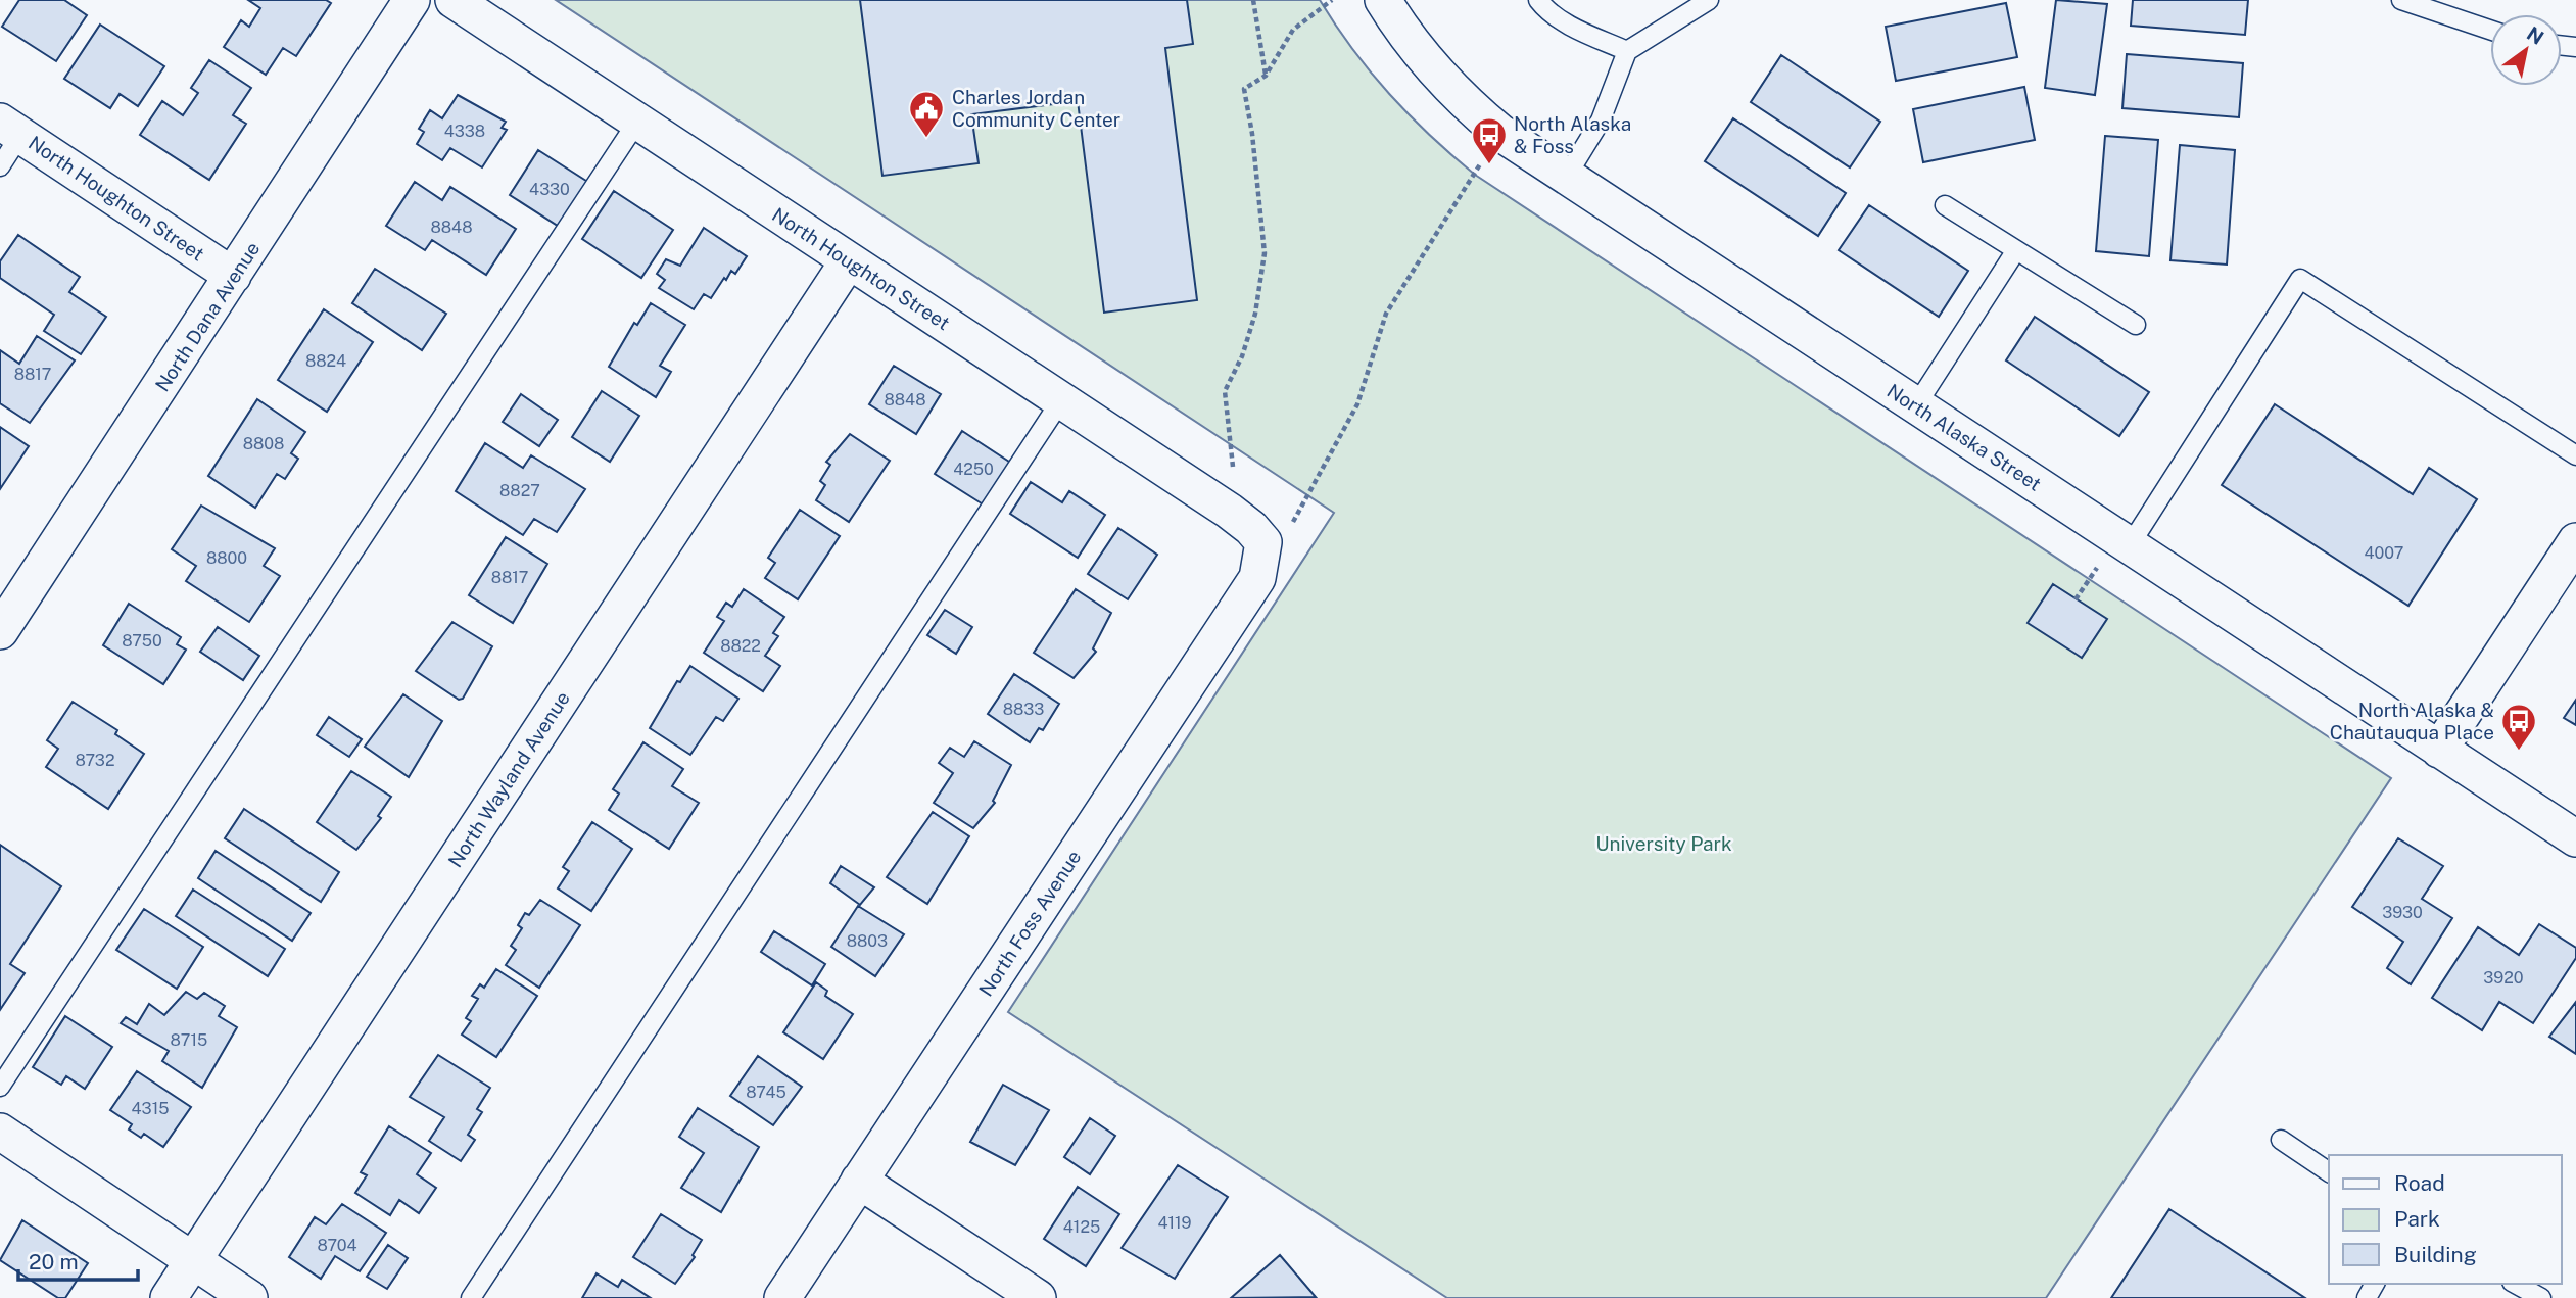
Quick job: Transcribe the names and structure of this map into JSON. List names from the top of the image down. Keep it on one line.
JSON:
{"streets":{"street":["North Houghton Street","North Dana Avenue","North Alaska Street","North Wayland Avenue","North Foss Avenue"]},"crossings":[["North Houghton Street","North Dana Avenue"],["North Houghton Street","North Wayland Avenue"],["North Houghton Street","North Foss Avenue"]],"parks":["University Park"],"places":{"public building":["Charles Jordan Community Center"],"bus stop":["North Alaska & Foss","North Alaska & Chautauqua Place"]},"house_numbers":["4338","4330","8848","8824","8817","8848","8808","4250","8827","4007","8800","8817","8750","8822","8833","8732","3930","8803","3920","8715","8745","4315","4119","4125","8704"],"legend":["Road","Park","Building"],"scale_bar":"20 m","north":"top right"}
